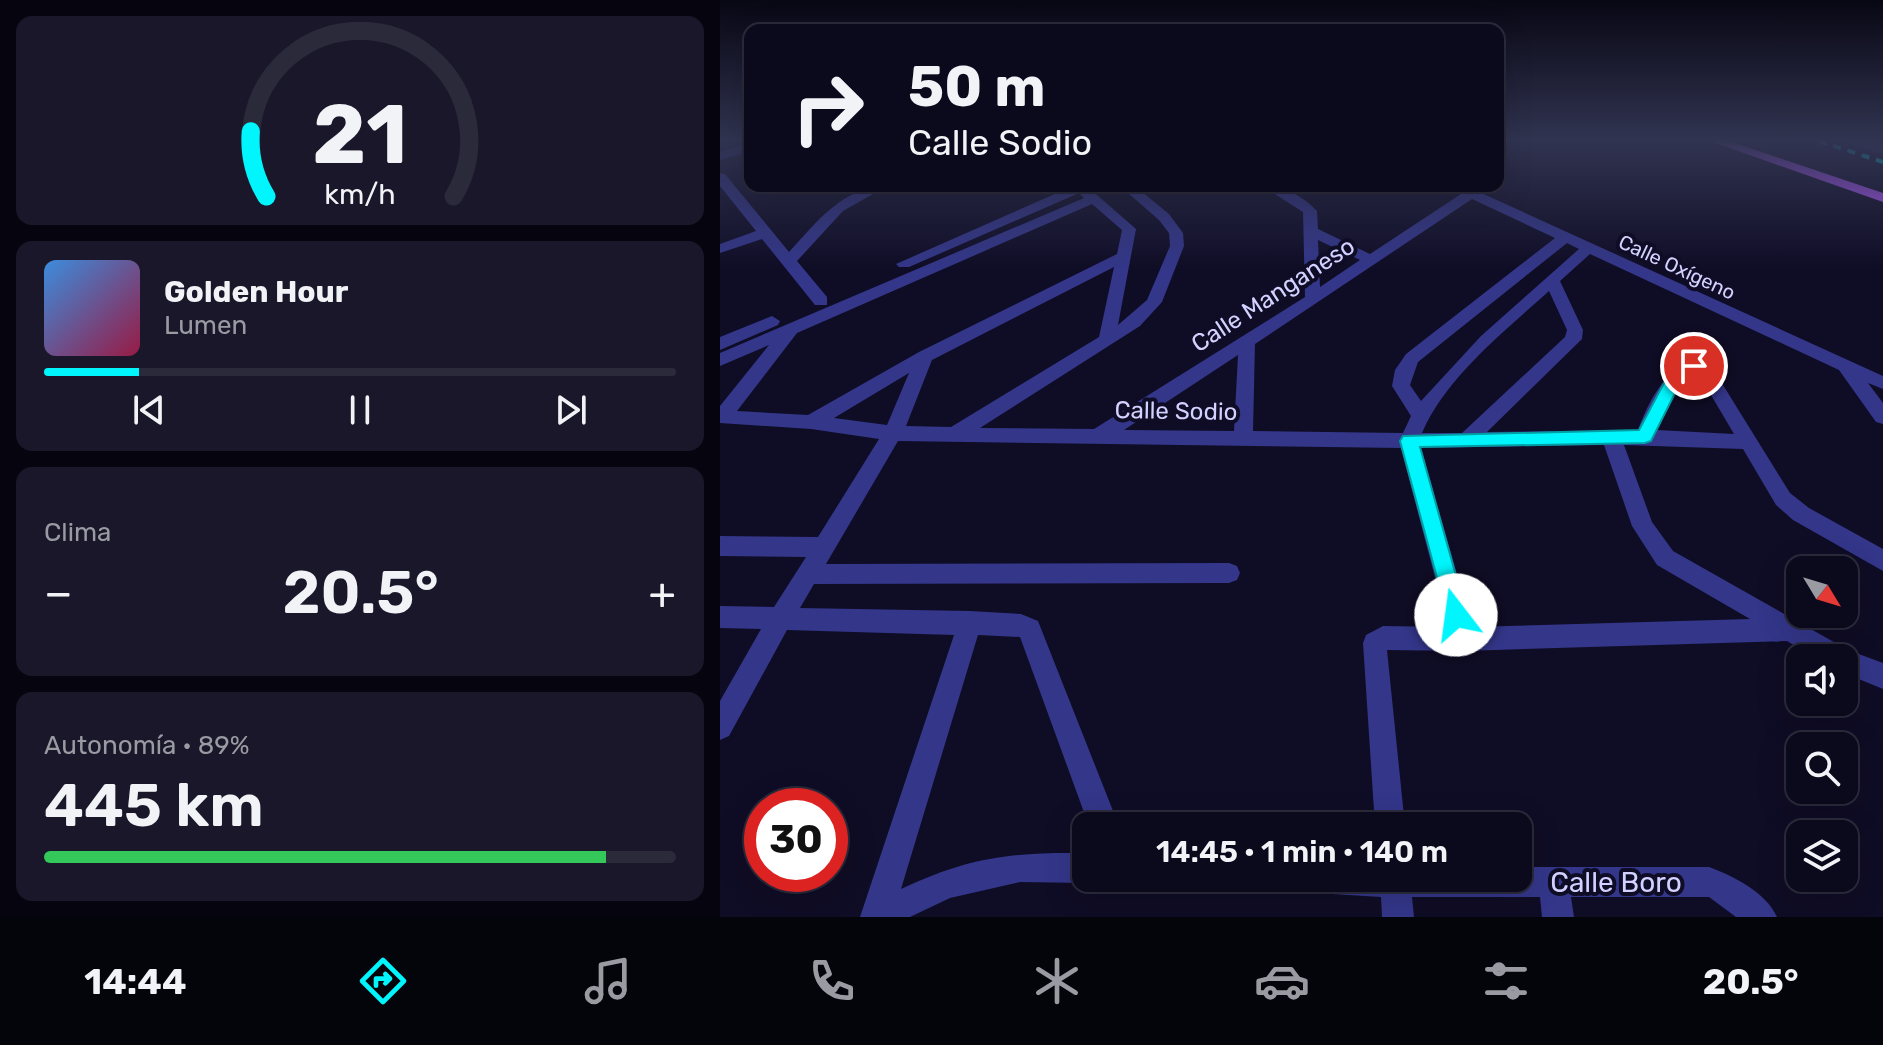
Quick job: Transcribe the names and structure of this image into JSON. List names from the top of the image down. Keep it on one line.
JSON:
{"streets":{"street":["Calle Oxígeno","Calle Manganeso","Calle Sodio","Calle Boro"]},"crossings":[["Calle Manganeso","Calle Sodio"]],"north":"bottom right","page":{"turn":["50 m","Calle Sodio"],"song":["Golden Hour","Lumen"],"tile":["Clima",["Autonomía · 89%","445 km"]],"heat":["−","20.5°","+"],"limit":"30","trip":"14:45 · 1 min · 140 m","tabs":["14:44","20.5°"],"gauge":["21","km/h"]}}
